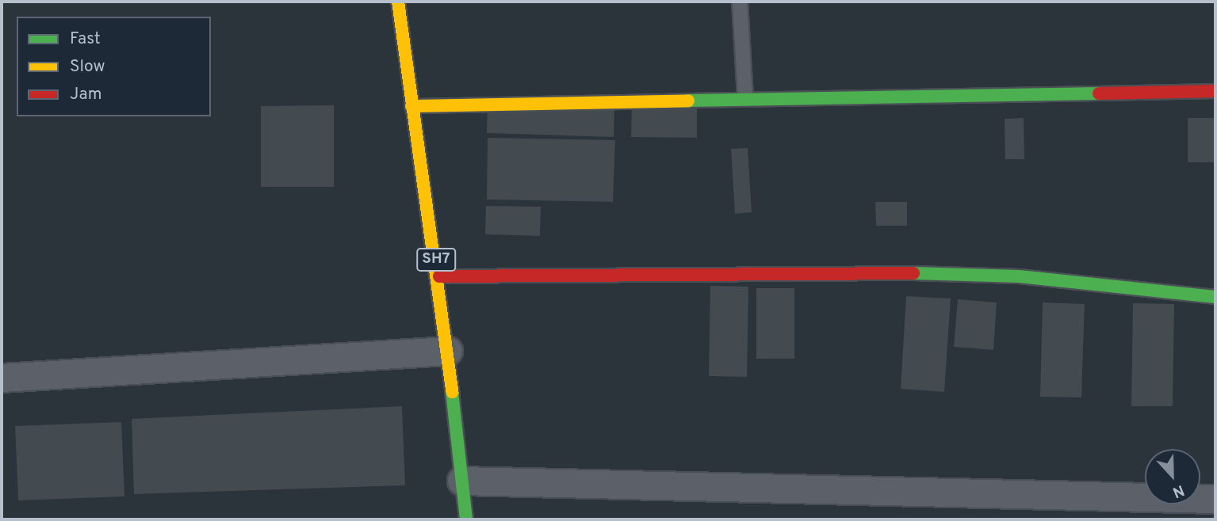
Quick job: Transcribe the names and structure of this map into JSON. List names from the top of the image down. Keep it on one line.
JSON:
{"streets":{"street":["SH7"]},"legend":["Fast","Slow","Jam"],"north":"bottom"}
